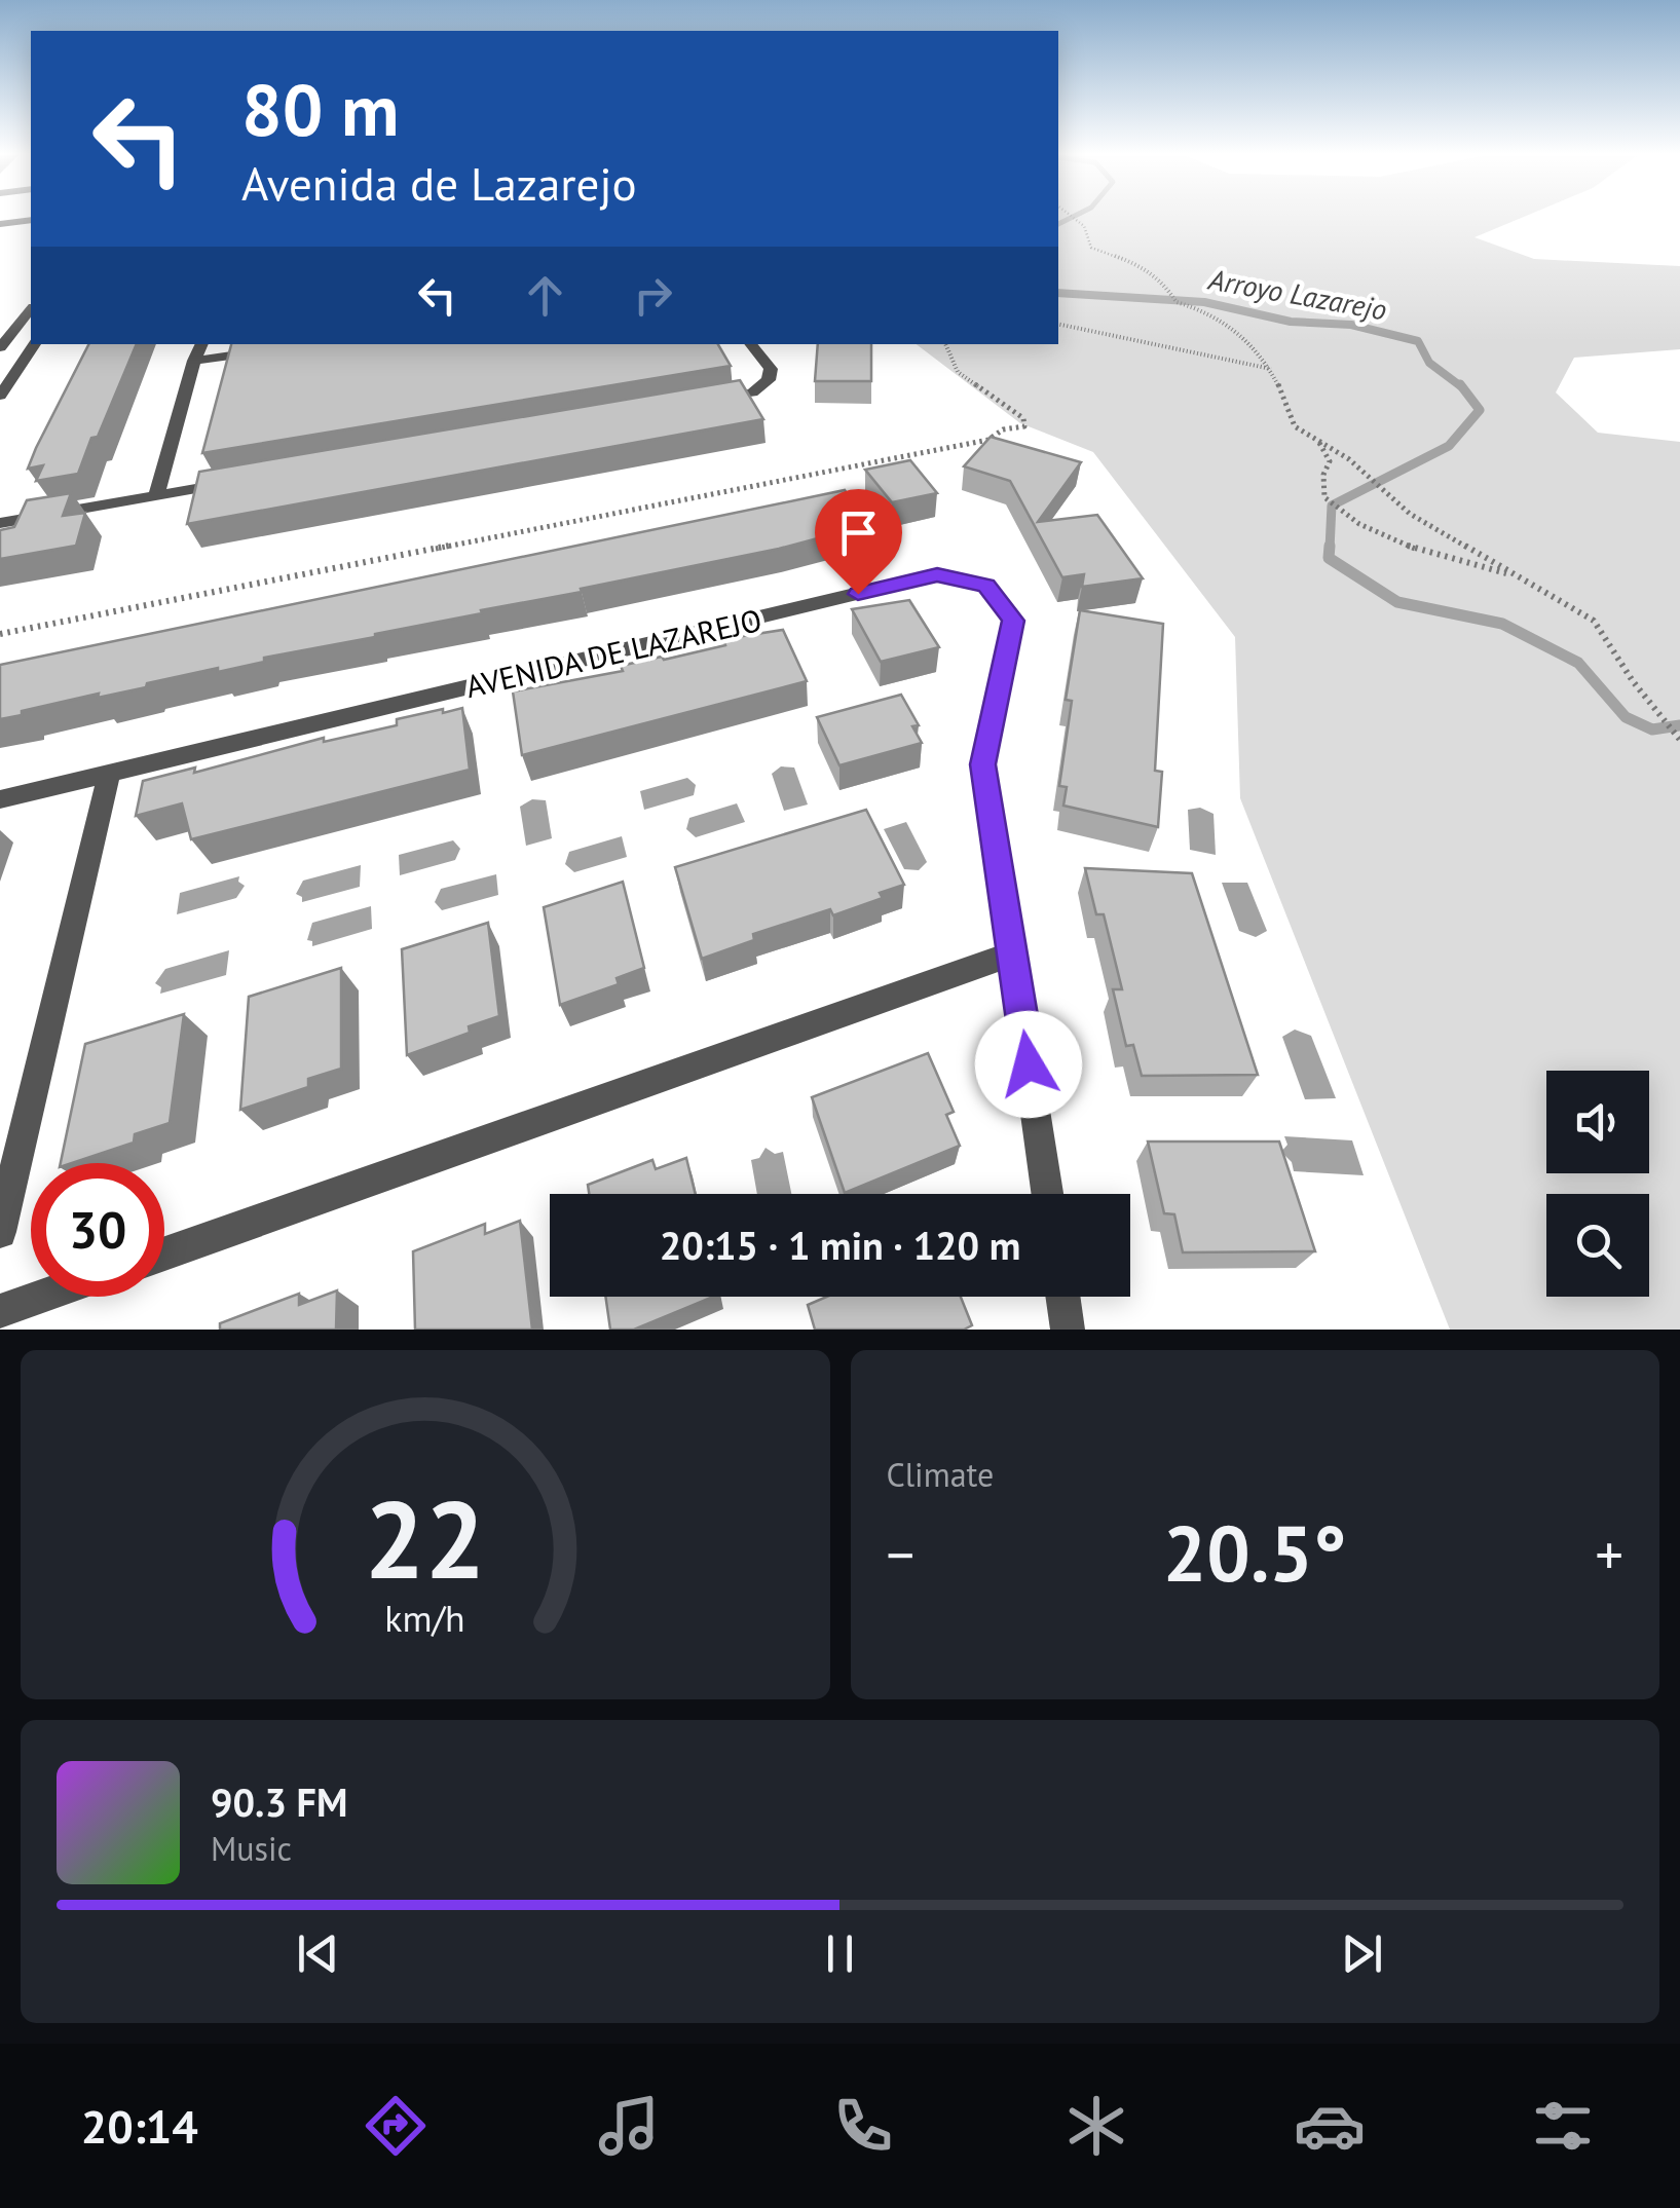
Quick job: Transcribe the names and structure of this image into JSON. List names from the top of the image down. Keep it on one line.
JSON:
{"streets":{"street":["AVENIDA DE LAZAREJO"]},"water":["Arroyo Lazarejo"],"page":{"turn":["80 m","Avenida de Lazarejo"],"limit":"30","trip":"20:15 · 1 min · 120 m","tile":"Climate","heat":["−","20.5°","+"],"song":["90.3 FM","Music"],"tabs":"20:14","gauge":["22","km/h"]}}
